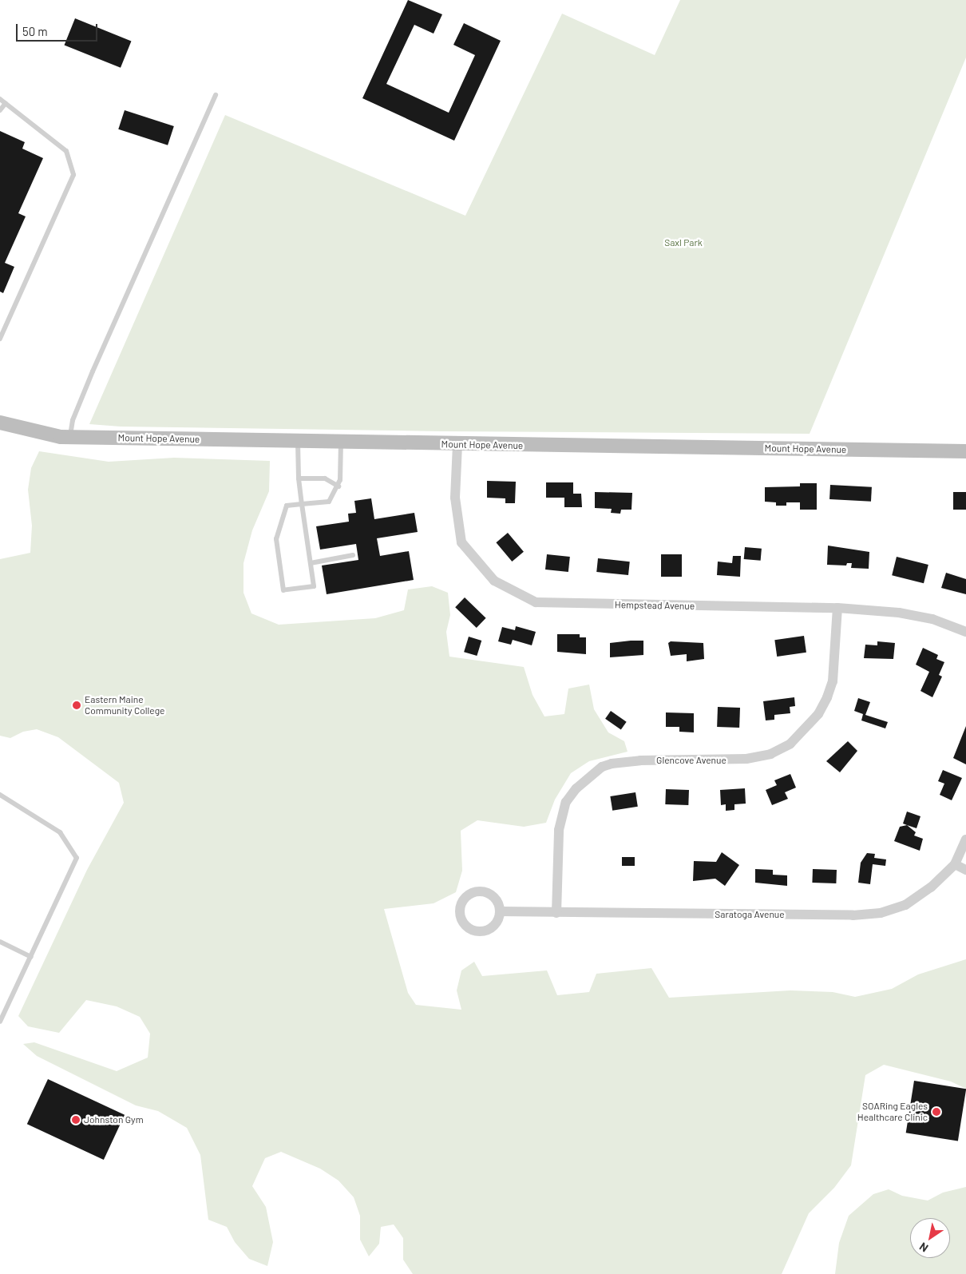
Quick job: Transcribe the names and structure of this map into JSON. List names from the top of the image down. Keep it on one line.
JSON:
{"streets":{"street":["Mount Hope Avenue","Hempstead Avenue","Glencove Avenue","Saratoga Avenue"]},"crossings":[["Mount Hope Avenue","Hempstead Avenue"],["Hempstead Avenue","Glencove Avenue"],["Glencove Avenue","Saratoga Avenue"]],"parks":["Saxl Park"],"places":["Eastern Maine Community College","SOARing Eagles Healthcare Clinic","Johnston Gym"],"scale_bar":"50 m","north":"bottom left"}
